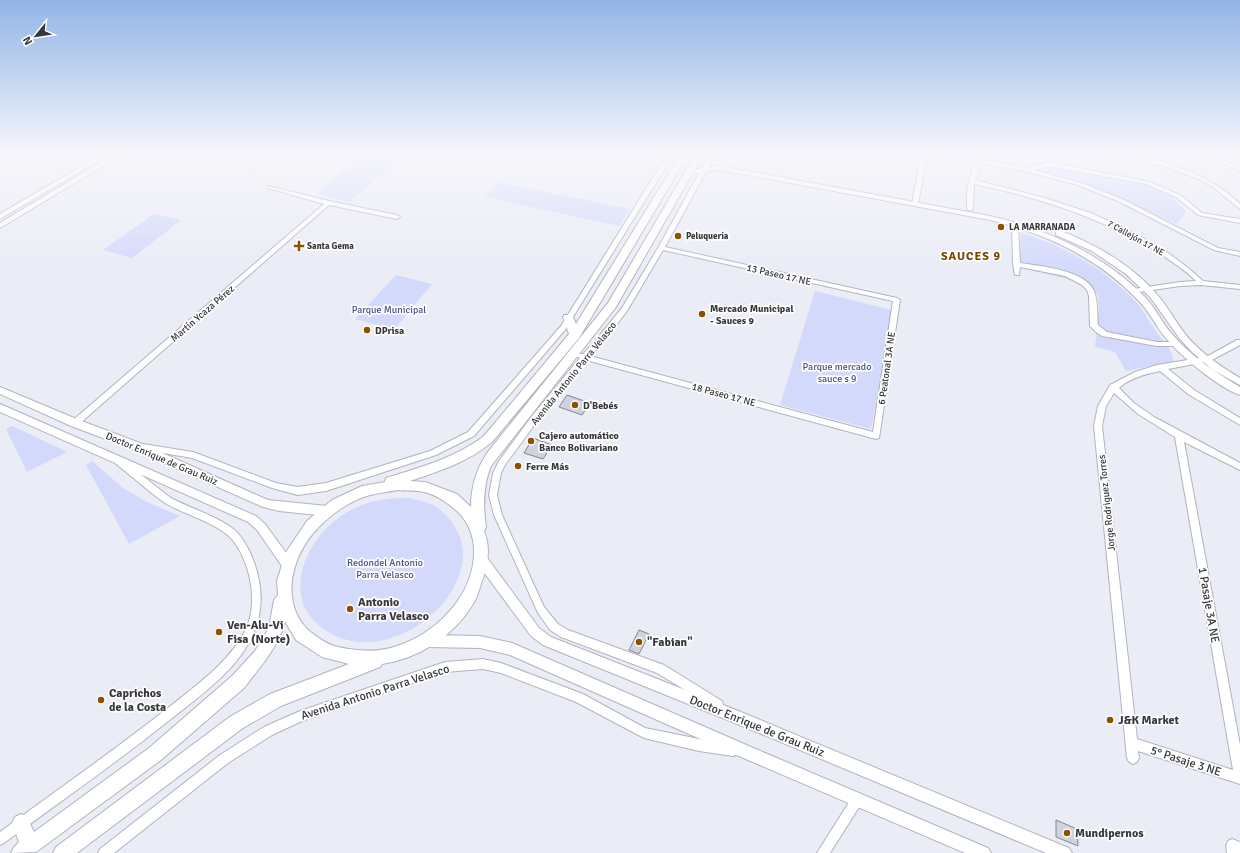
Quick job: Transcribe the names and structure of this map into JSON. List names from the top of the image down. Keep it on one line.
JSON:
{"streets":{"main road":["Avenida Antonio Parra Velasco"],"street":["7 Callejón 17 NE","13 Paseo 17 NE","Martín Ycaza Pérez","6 Peatonal 3A NE","18 Paseo 17 NE","Doctor Enrique de Grau Ruiz","Jorge Rodriguez Torres","1 Pasaje 3A NE","5° Pasaje 3 NE"]},"crossings":[["13 Paseo 17 NE","6 Peatonal 3A NE"],["13 Paseo 17 NE","Avenida Antonio Parra Velasco"],["Martín Ycaza Pérez","Doctor Enrique de Grau Ruiz"],["6 Peatonal 3A NE","18 Paseo 17 NE"],["Avenida Antonio Parra Velasco","18 Paseo 17 NE"],["Avenida Antonio Parra Velasco","Doctor Enrique de Grau Ruiz"],["Jorge Rodriguez Torres","5° Pasaje 3 NE"],["1 Pasaje 3A NE","5° Pasaje 3 NE"]],"districts":["SAUCES 9"],"parks":["Parque Municipal","Parque mercado sauce s 9","Redondel Antonio Parra Velasco"],"places":{"other":["LA MARRANADA","Peluquería","Mercado Municipal - Sauces 9","DPrisa","D'Bebés","Cajero automático Banco Bolivariano","Ferre Más","Antonio Parra Velasco","Ven-Alu-Vi Fisa (Norte)","\"Fabian\"","Caprichos de la Costa","J&K Market","Mundipernos"],"health":["Santa Gema"]},"north":"bottom left"}
